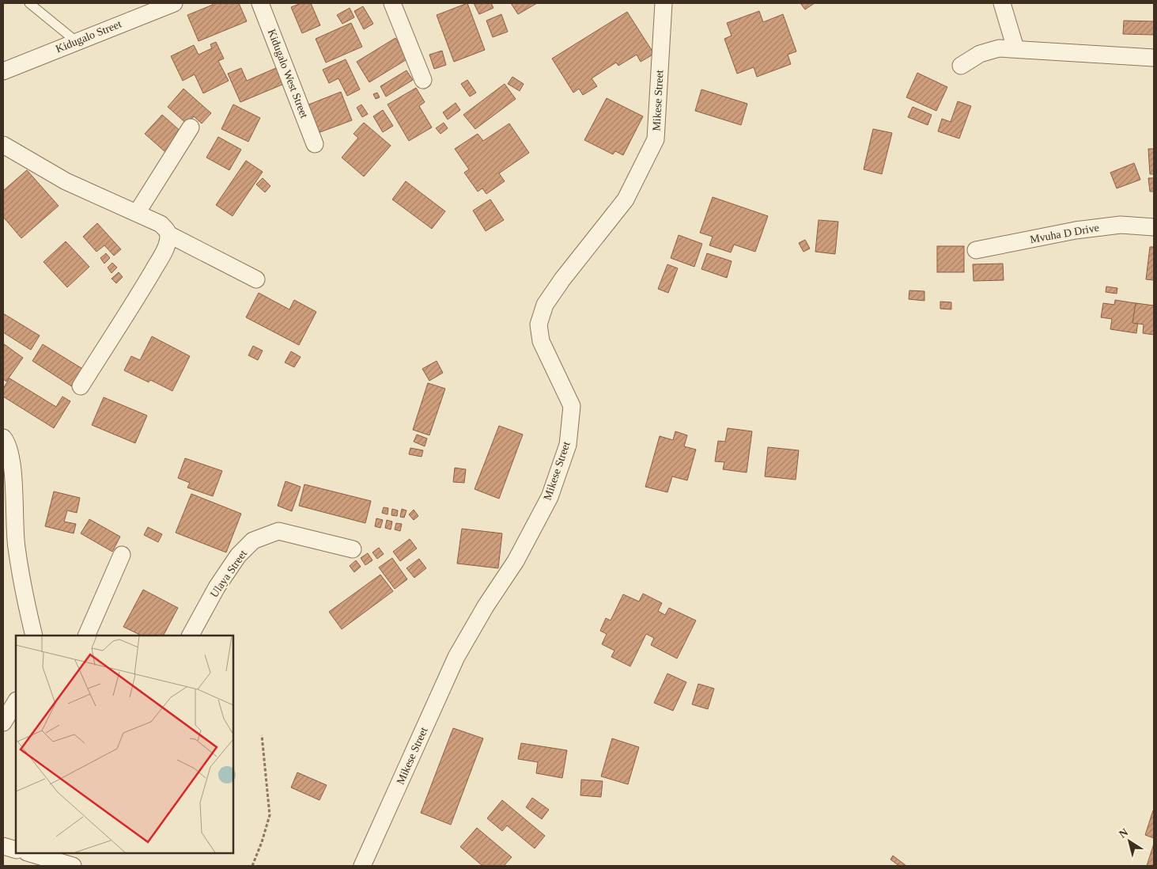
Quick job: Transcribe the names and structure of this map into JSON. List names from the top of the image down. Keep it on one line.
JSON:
{"streets":{"street":["Kidugalo Street","Kidugalo West Street","Mikese Street","Mvuha D Drive","Ulaya Street"]},"north":"top left"}
